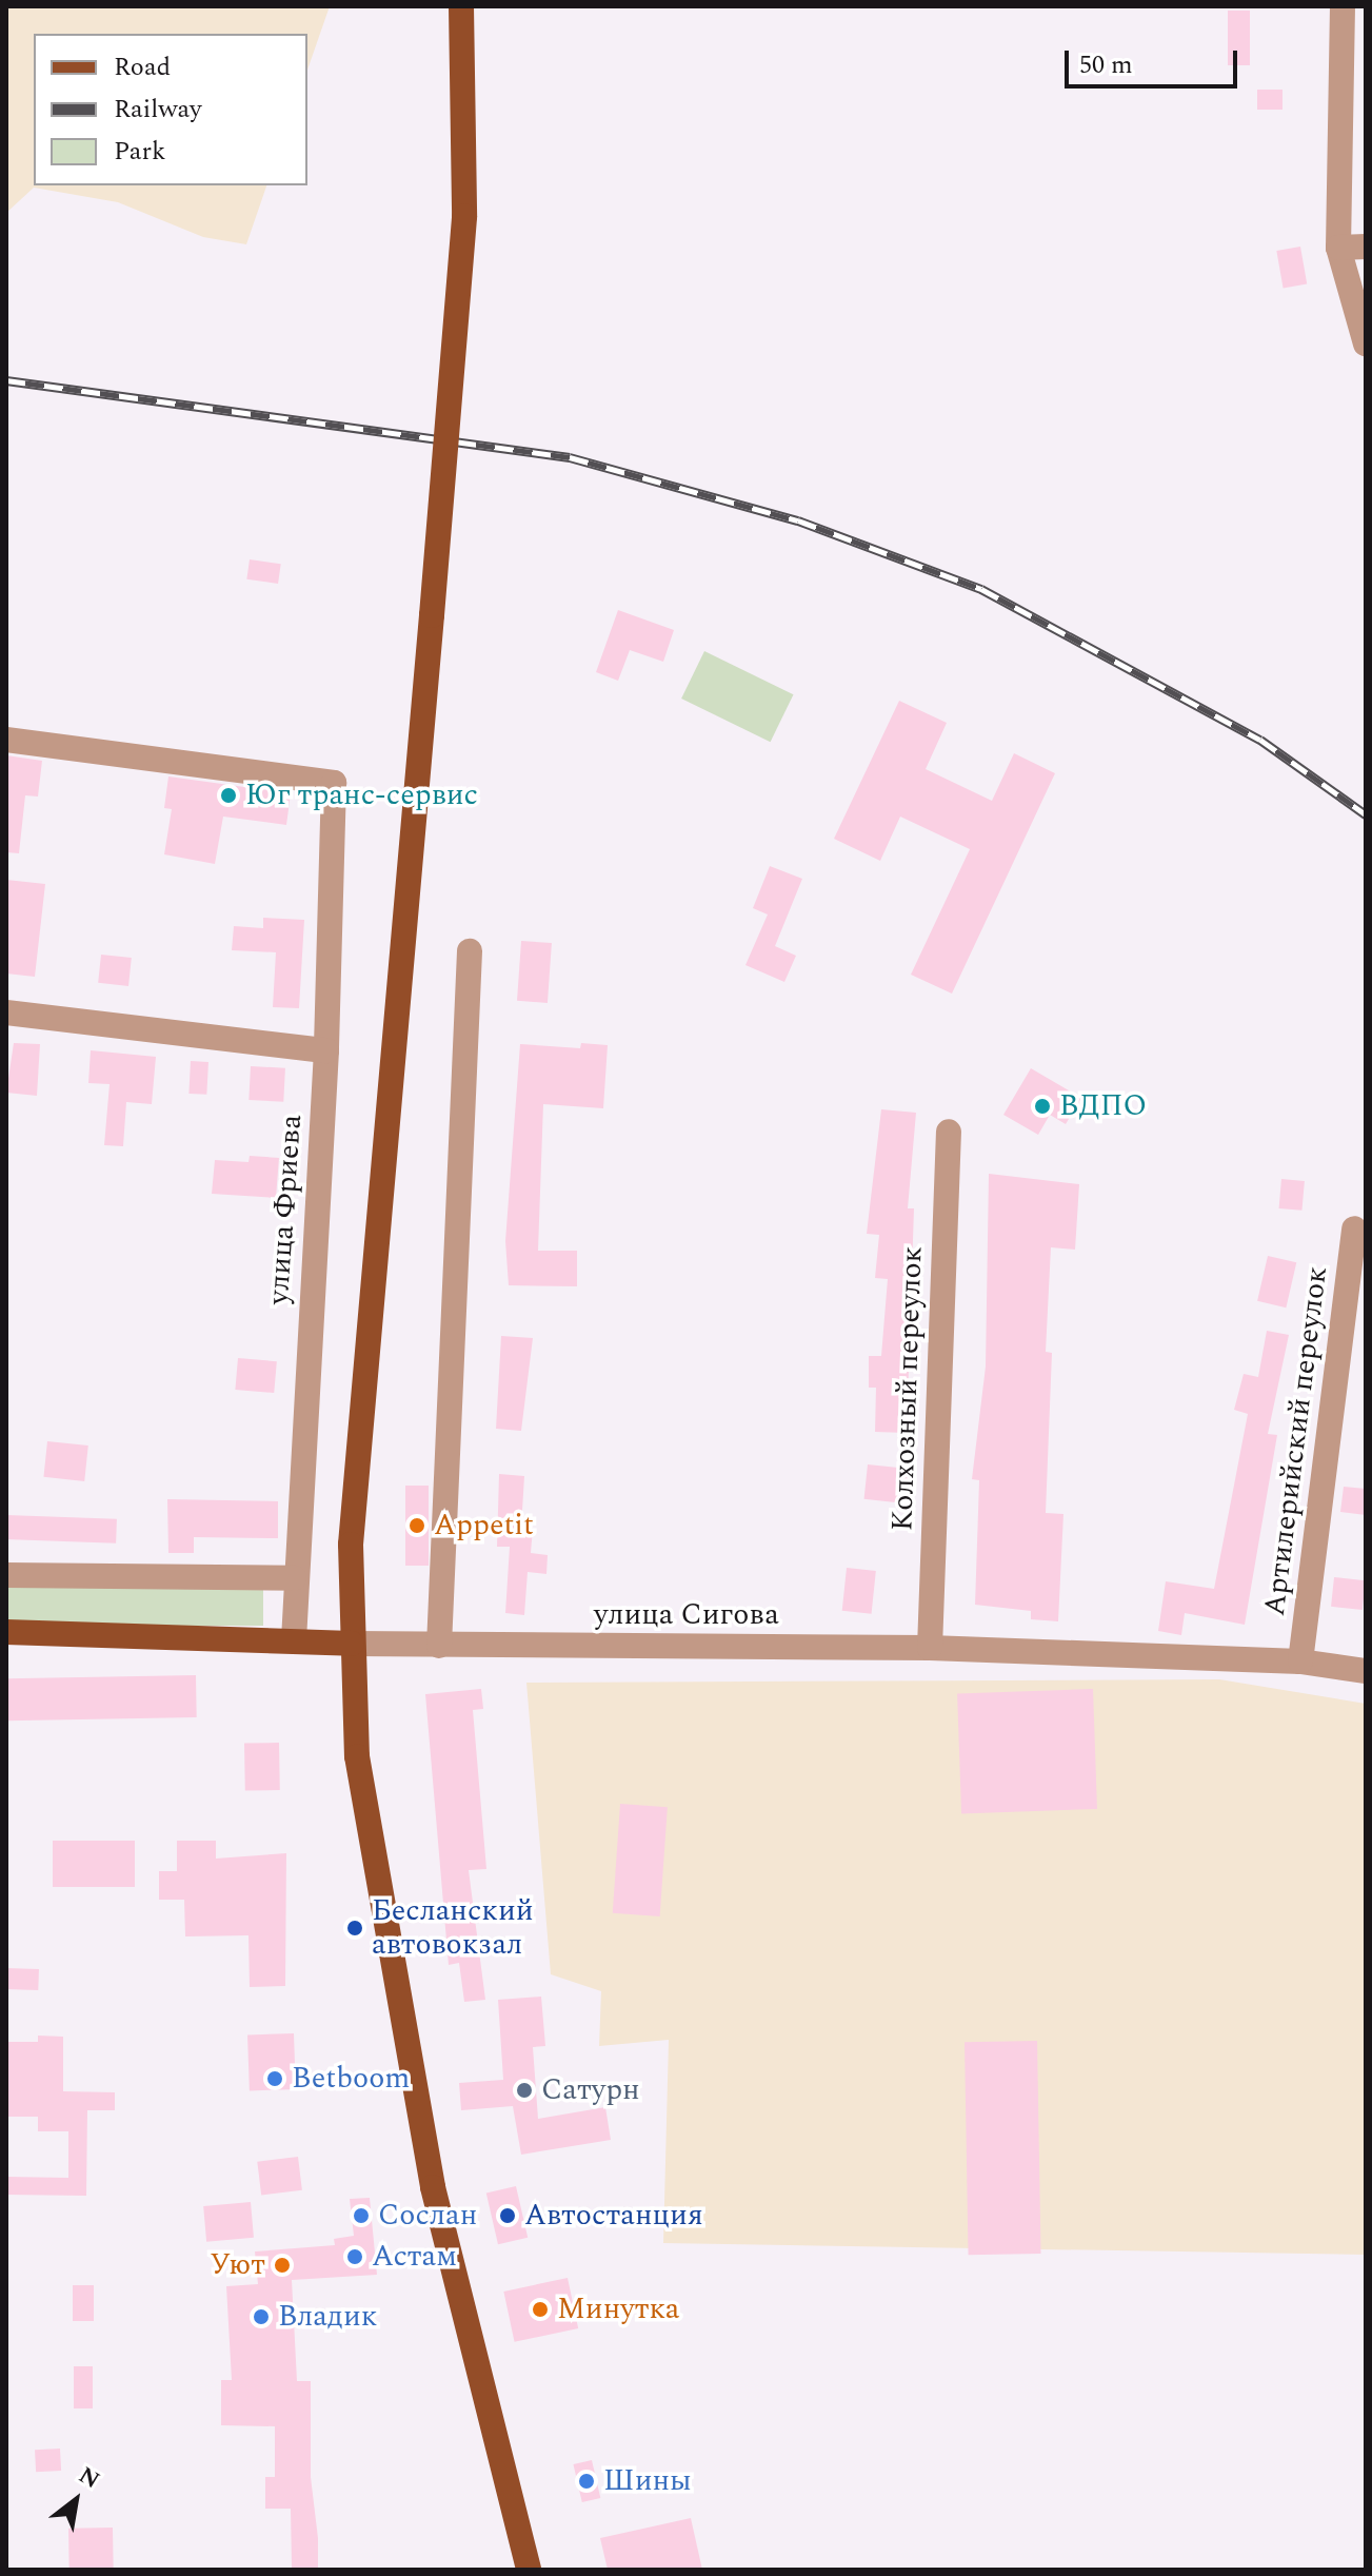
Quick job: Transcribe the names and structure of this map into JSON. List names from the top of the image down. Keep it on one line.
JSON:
{"streets":{"main road":["улица Сигова"],"street":["улица Фриева","Колхозный переулок","Артилерийский переулок"]},"crossings":[["улица Фриева","улица Сигова"],["Колхозный переулок","улица Сигова"],["Артилерийский переулок","улица Сигова"]],"places":["Юг транс-сервис","ВДПО","Appetit","Бесланский автовокзал","Betboom","Сатурн","Сослан","Автостанция","Астам","Уют","Минутка","Владик","Шины"],"legend":["Road","Railway","Park"],"scale_bar":"50 m","north":"top right"}
